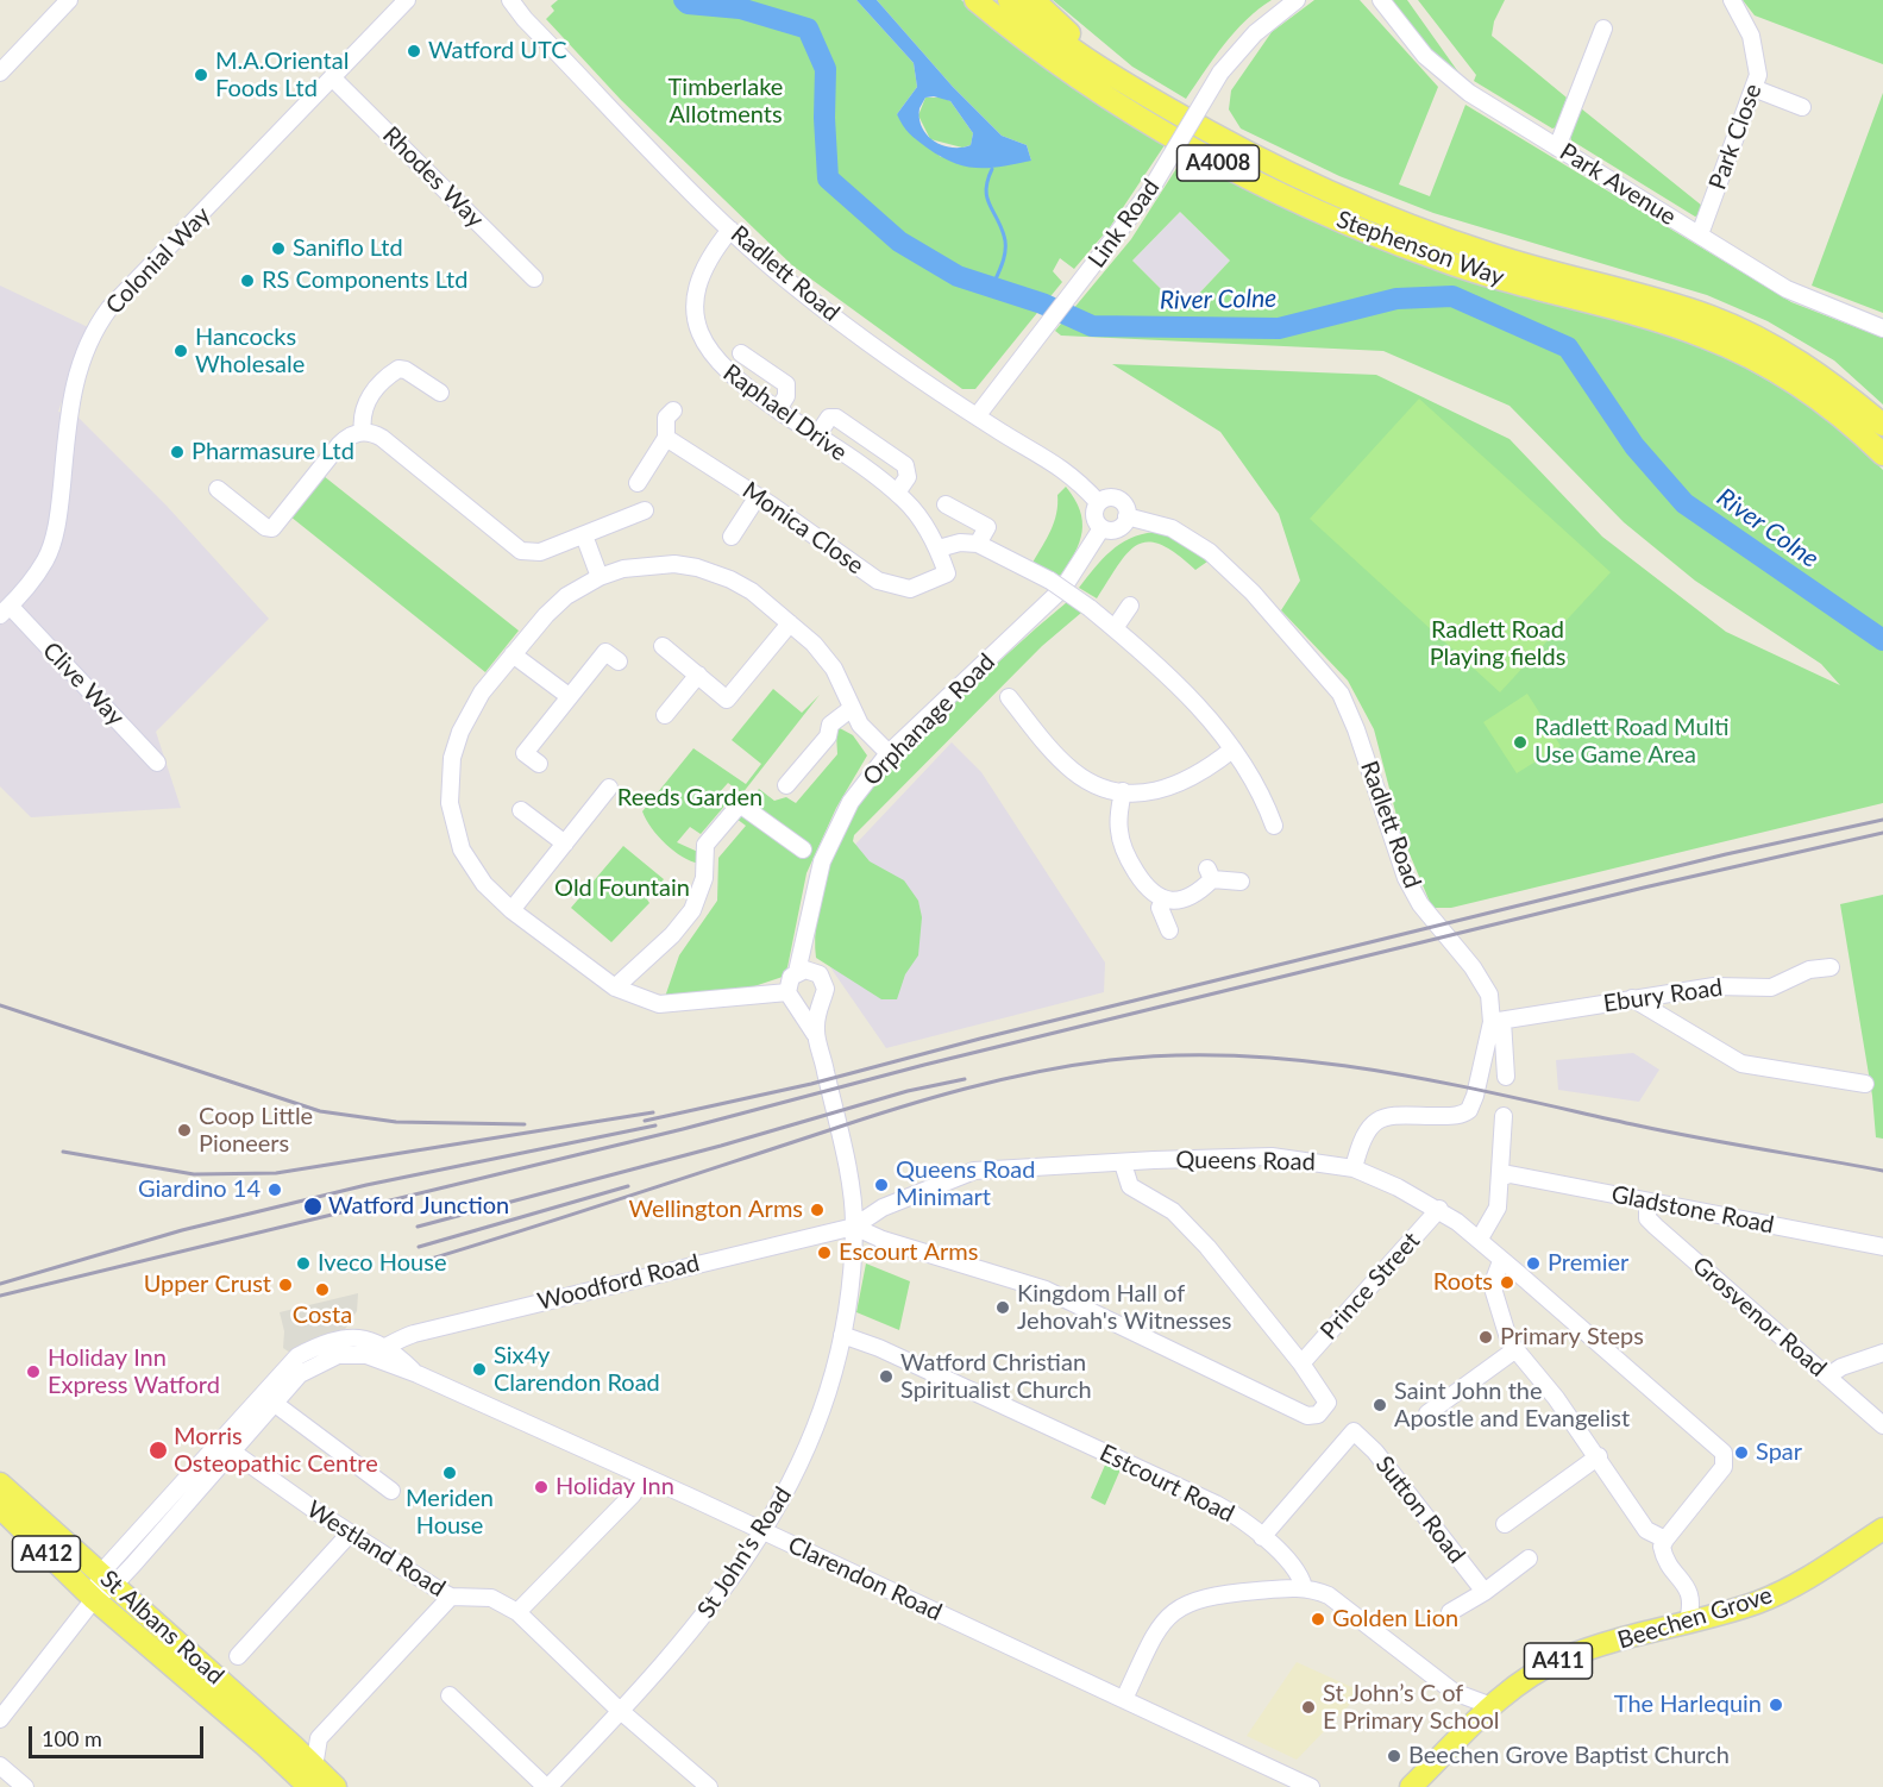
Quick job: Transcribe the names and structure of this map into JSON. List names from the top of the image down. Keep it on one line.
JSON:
{"streets":{"main road":["A4008","Stephenson Way","A412","Beechen Grove","St Albans Road","A411"],"street":["Park Close","Rhodes Way","Park Avenue","Link Road","Colonial Way","Radlett Road","Raphael Drive","Monica Close","Clive Way","Orphanage Road","Ebury Road","Queens Road","Gladstone Road","Woodford Road","Prince Street","Grosvenor Road","Estcourt Road","Sutton Road","Westland Road","St John's Road","Clarendon Road"]},"crossings":[["Park Close","Park Avenue"],["Rhodes Way","Colonial Way"],["Link Road","Radlett Road"],["Colonial Way","Clive Way"],["Radlett Road","Raphael Drive"],["Radlett Road","Orphanage Road"],["Radlett Road","Ebury Road"],["Radlett Road","Queens Road"],["Raphael Drive","Monica Close"],["Queens Road","Woodford Road"],["Queens Road","Prince Street"],["Queens Road","St John's Road"],["Gladstone Road","Grosvenor Road"],["Woodford Road","St John's Road"],["Estcourt Road","Sutton Road"],["Estcourt Road","St John's Road"],["Westland Road","St John's Road"],["St John's Road","Clarendon Road"]],"water":["River Colne"],"parks":["Timberlake Allotments","Radlett Road Playing fields","Reeds Garden","Old Fountain"],"places":["Watford UTC","M.A.Oriental Foods Ltd","Saniflo Ltd","RS Components Ltd","Hancocks Wholesale","Pharmasure Ltd","Radlett Road Multi Use Game Area","Coop Little Pioneers","Queens Road Minimart","Giardino 14","Watford Junction","Wellington Arms","Escourt Arms","Iveco House","Premier","Roots","Upper Crust","Costa","Kingdom Hall of Jehovah's Witnesses","Primary Steps","Six4y Clarendon Road","Holiday Inn Express Watford","Watford Christian Spiritualist Church","Saint John the Apostle and Evangelist","Morris Osteopathic Centre","Spar","Meriden House","Holiday Inn","Golden Lion","The Harlequin","St John’s C of E Primary School","Beechen Grove Baptist Church"],"scale_bar":"100 m"}
